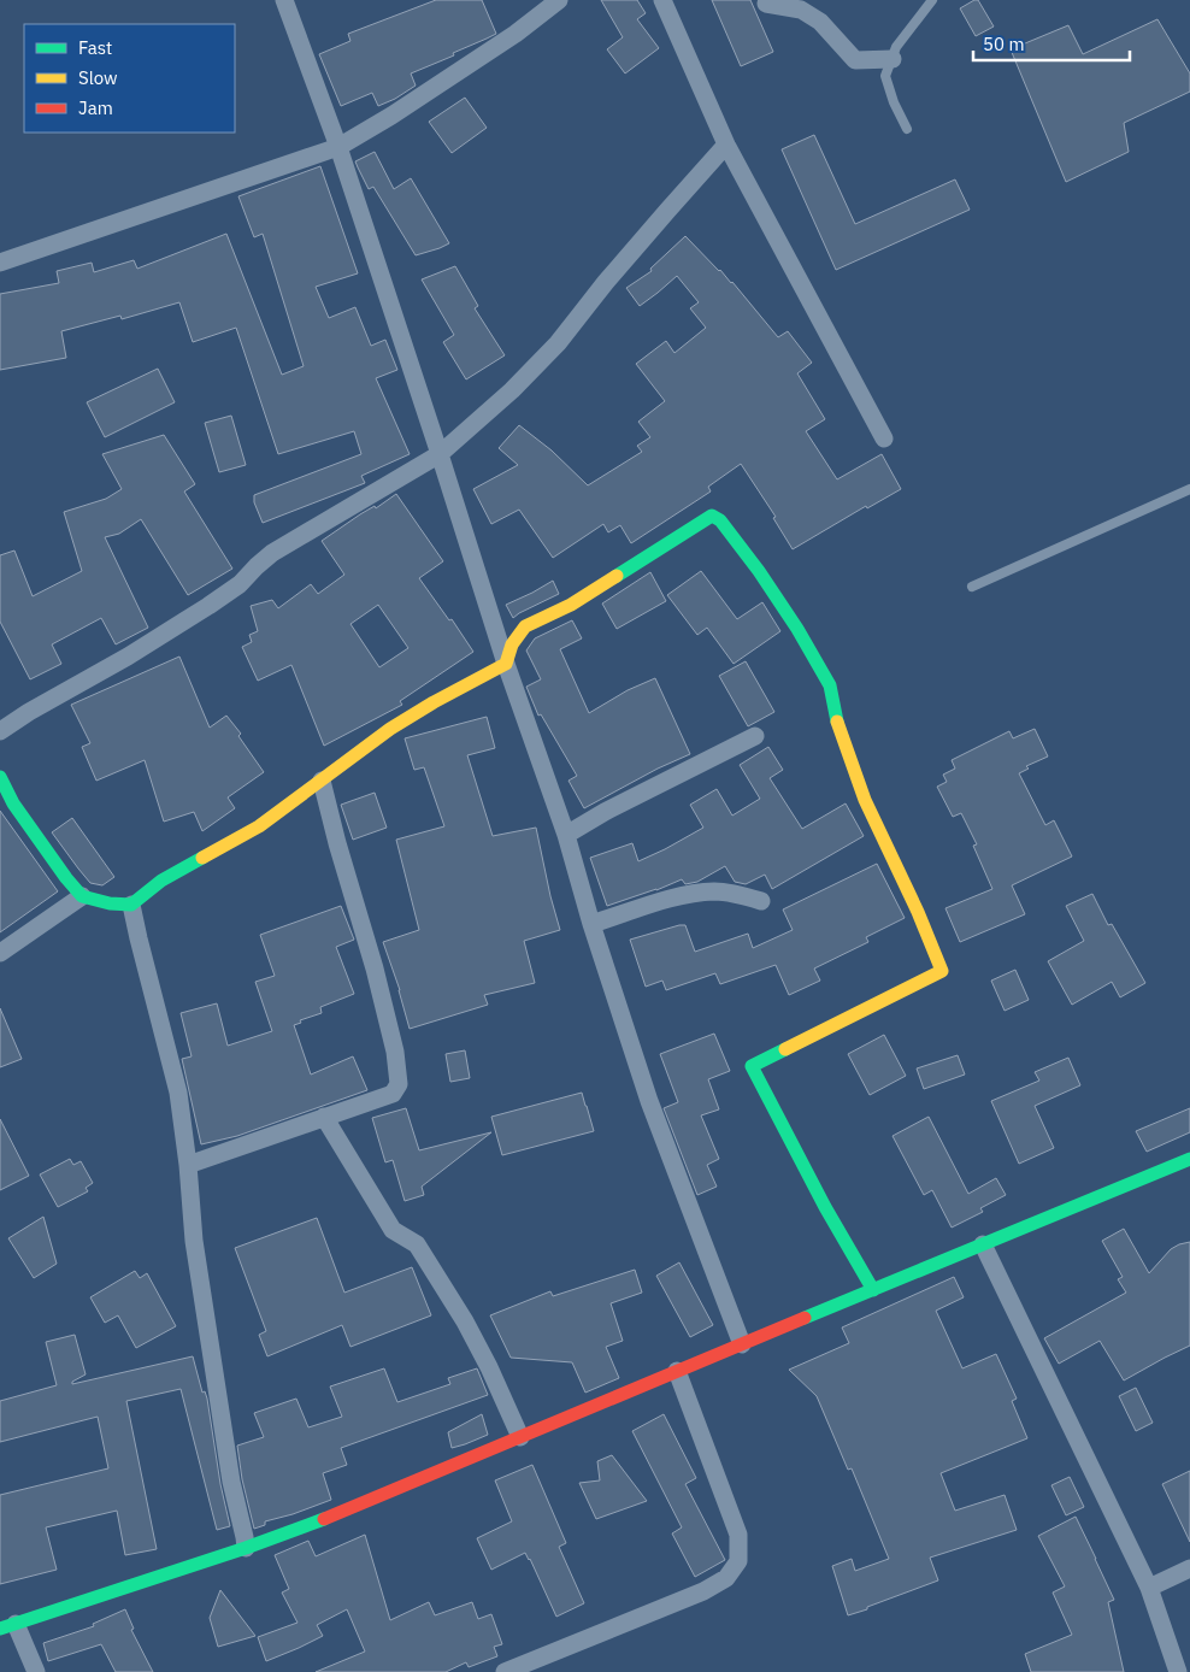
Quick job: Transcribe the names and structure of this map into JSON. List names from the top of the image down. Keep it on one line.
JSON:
{"legend":["Fast","Slow","Jam"],"scale_bar":"50 m"}
